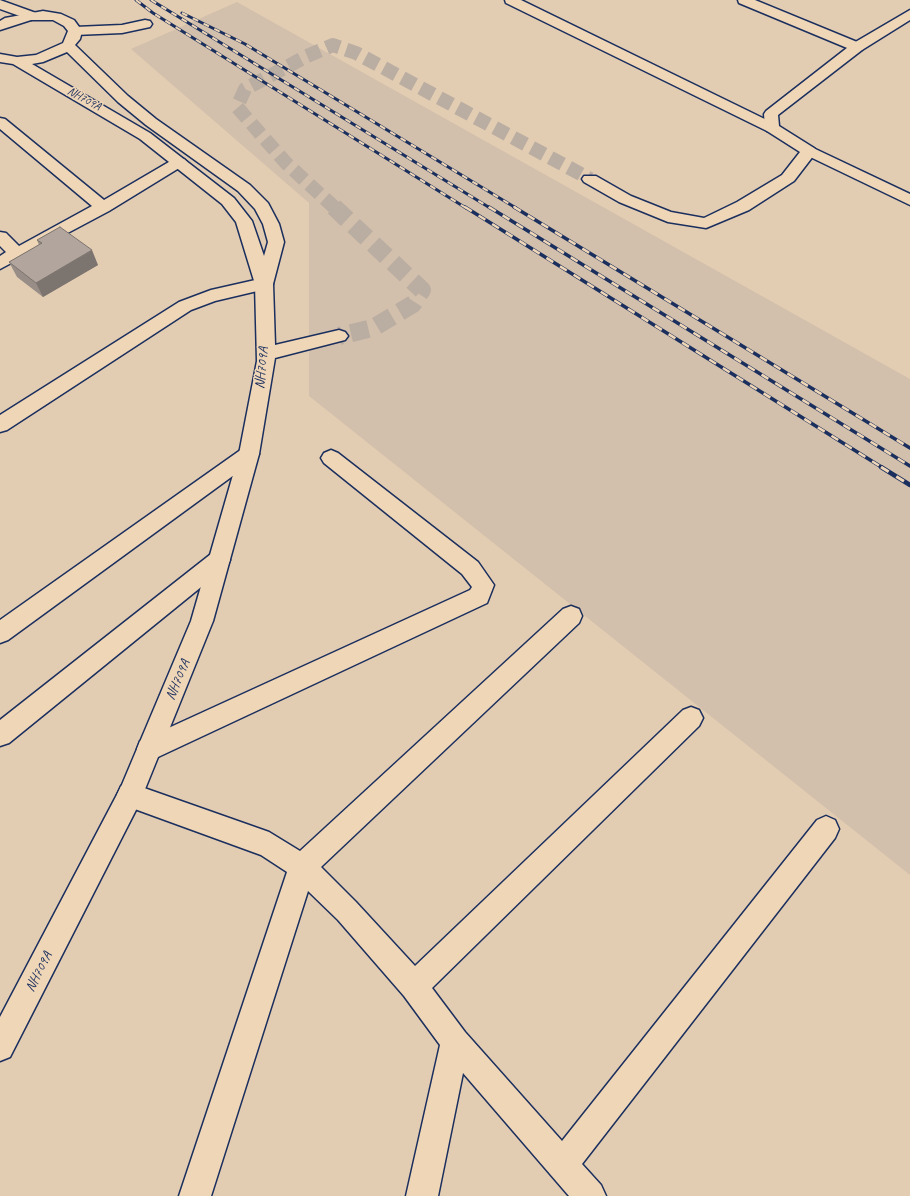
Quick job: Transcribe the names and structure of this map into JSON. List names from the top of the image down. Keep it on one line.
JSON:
{"streets":{"main road":["NH709A"]}}
